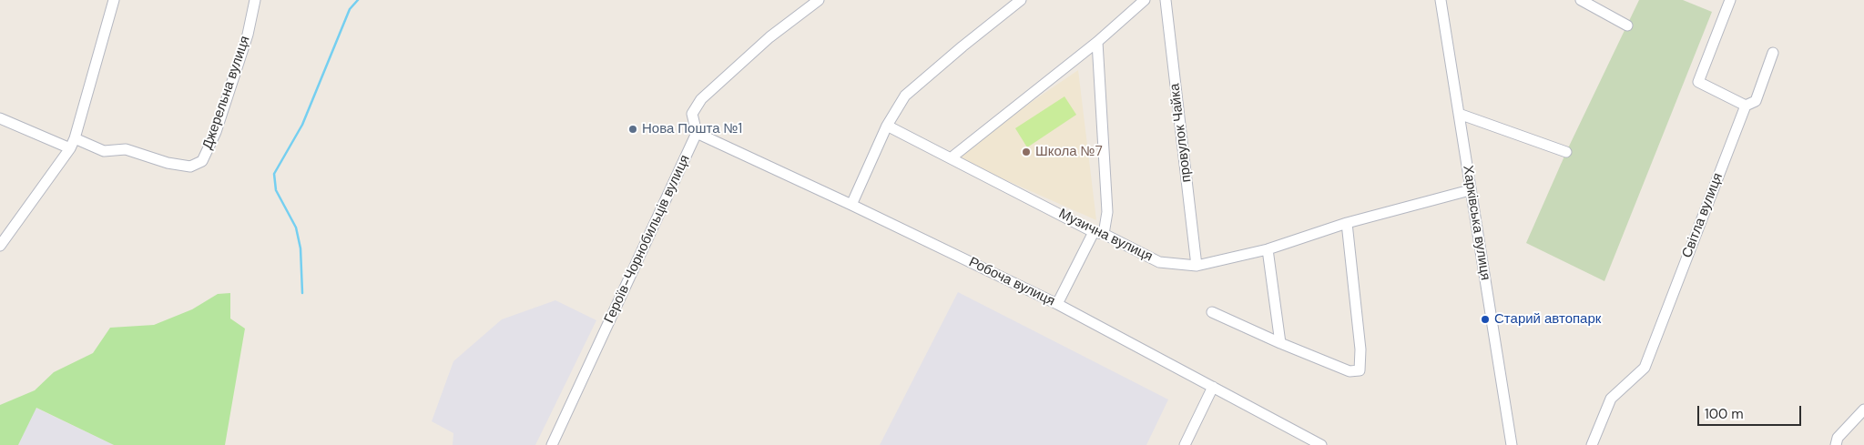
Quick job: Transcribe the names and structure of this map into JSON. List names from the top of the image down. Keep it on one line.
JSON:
{"streets":{"street":["Джерельна вулиця","провулок Чайка","Світла вулиця","Харківська вулиця","Музична вулиця","Героїв-Чорнобильців вулиця","Робоча вулиця"]},"crossings":[["провулок Чайка","Музична вулиця"],["Харківська вулиця","Музична вулиця"],["Героїв-Чорнобильців вулиця","Робоча вулиця"]],"places":["Нова Пошта №1","Школа №7","Старий автопарк"],"scale_bar":"100 m"}
